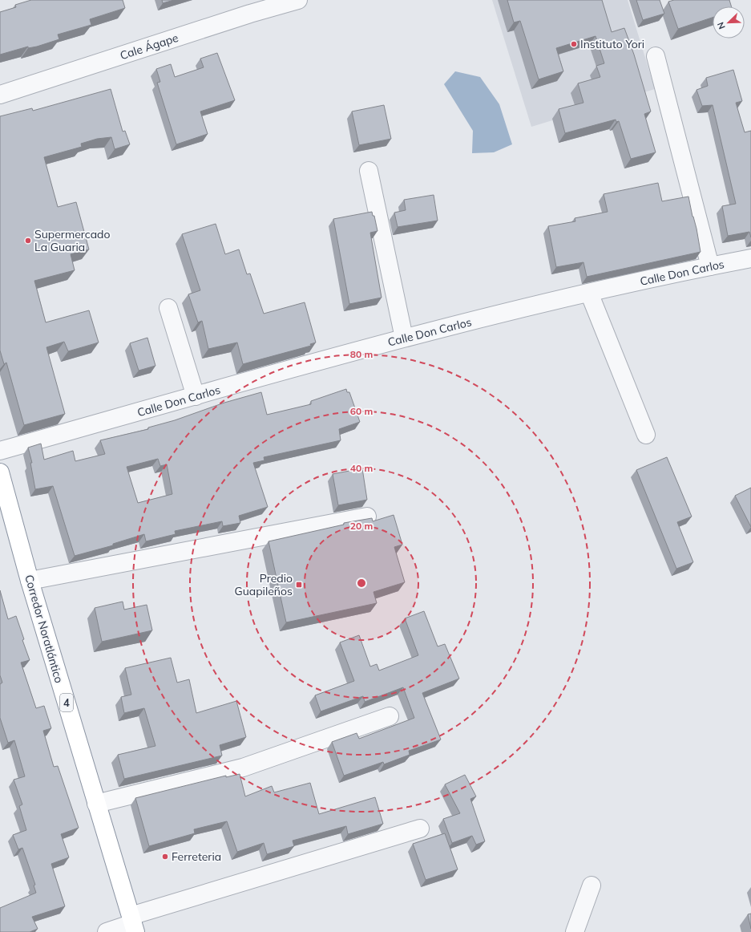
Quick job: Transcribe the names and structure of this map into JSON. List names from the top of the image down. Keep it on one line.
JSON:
{"streets":{"highway":["Corredor Noratlántico","4"],"street":["Cale Ágape","Calle Don Carlos"]},"places":{"other":["Instituto Yori","Supermercado La Guaria","Ferreteria"],"transit":["Predio Guapileños"]},"north":"bottom left","rings":["80 m","60 m","40 m","20 m"]}
